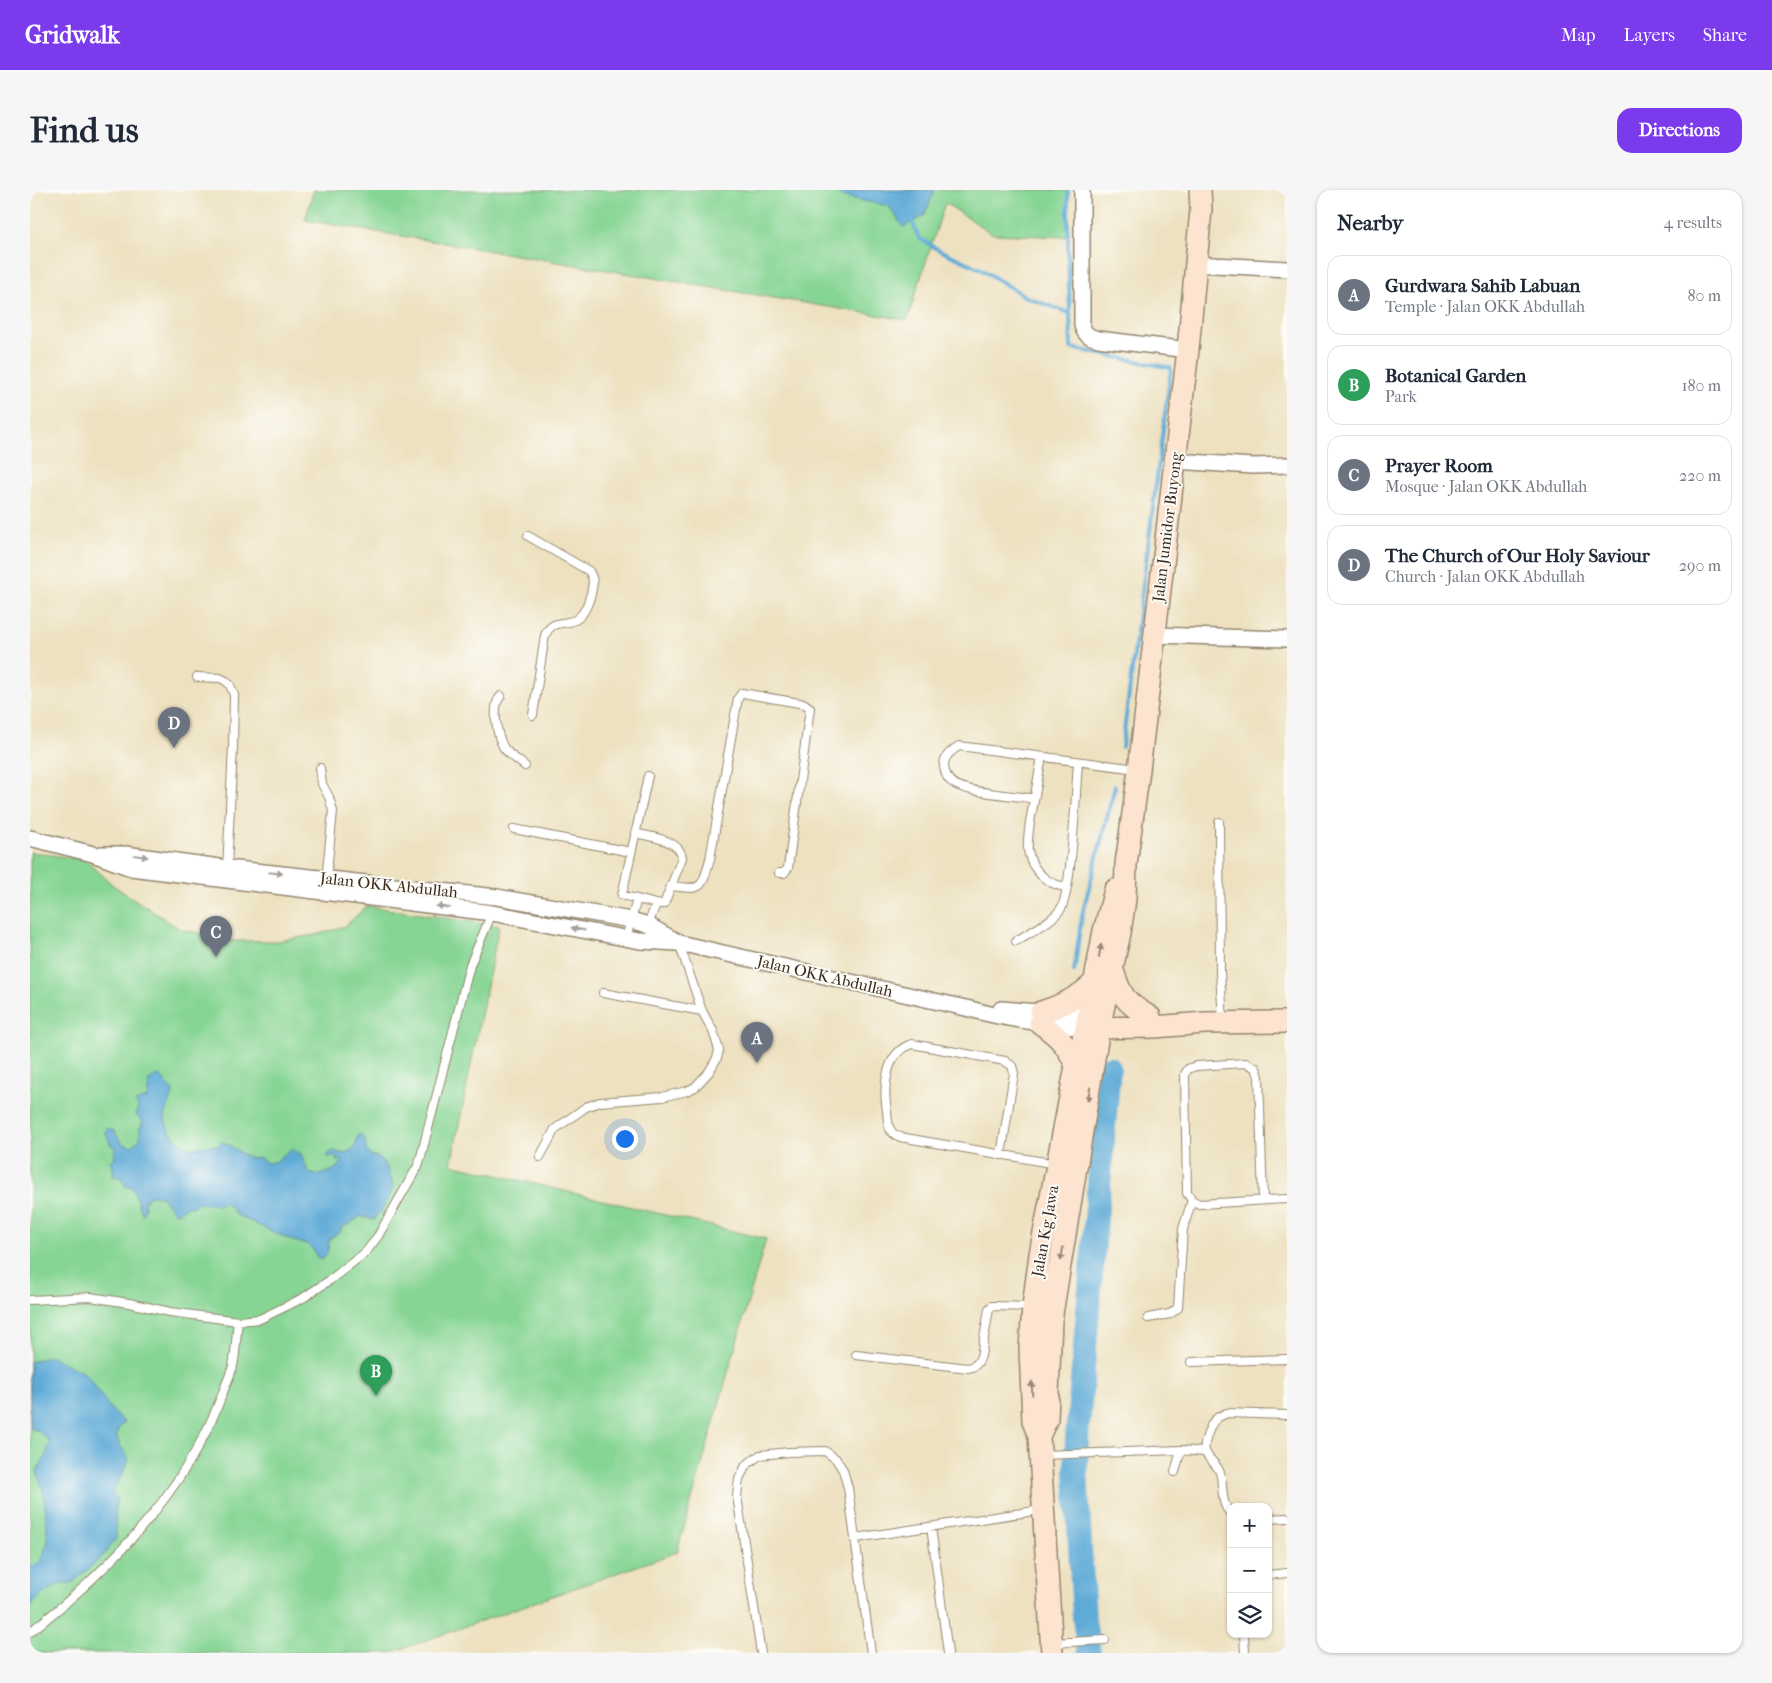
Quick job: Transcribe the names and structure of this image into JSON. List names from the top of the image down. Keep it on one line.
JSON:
{"streets":{"main road":["Jalan Jumidor Buyong","Jalan OKK Abdullah","Jalan Kg Jawa"]},"crossings":[["Jalan Jumidor Buyong","Jalan OKK Abdullah"],["Jalan Jumidor Buyong","Jalan Kg Jawa"],["Jalan OKK Abdullah","Jalan Kg Jawa"]],"page":{"header":"Gridwalk","nav":["Map","Layers","Share"],"buttons":"Directions","title":"Find us","heading":["Nearby","4 results"],"list":[{"mark":"A","name":"Gurdwara Sahib Labuan","note":"Temple · Jalan OKK Abdullah","value":"80 m"},{"mark":"B","name":"Botanical Garden","note":"Park","value":"180 m"},{"mark":"C","name":"Prayer Room","note":"Mosque · Jalan OKK Abdullah","value":"220 m"},{"mark":"D","name":"The Church of Our Holy Saviour","note":"Church · Jalan OKK Abdullah","value":"290 m"}],"pins":["D","C","A","B"],"map_buttons":["+","−"]}}
